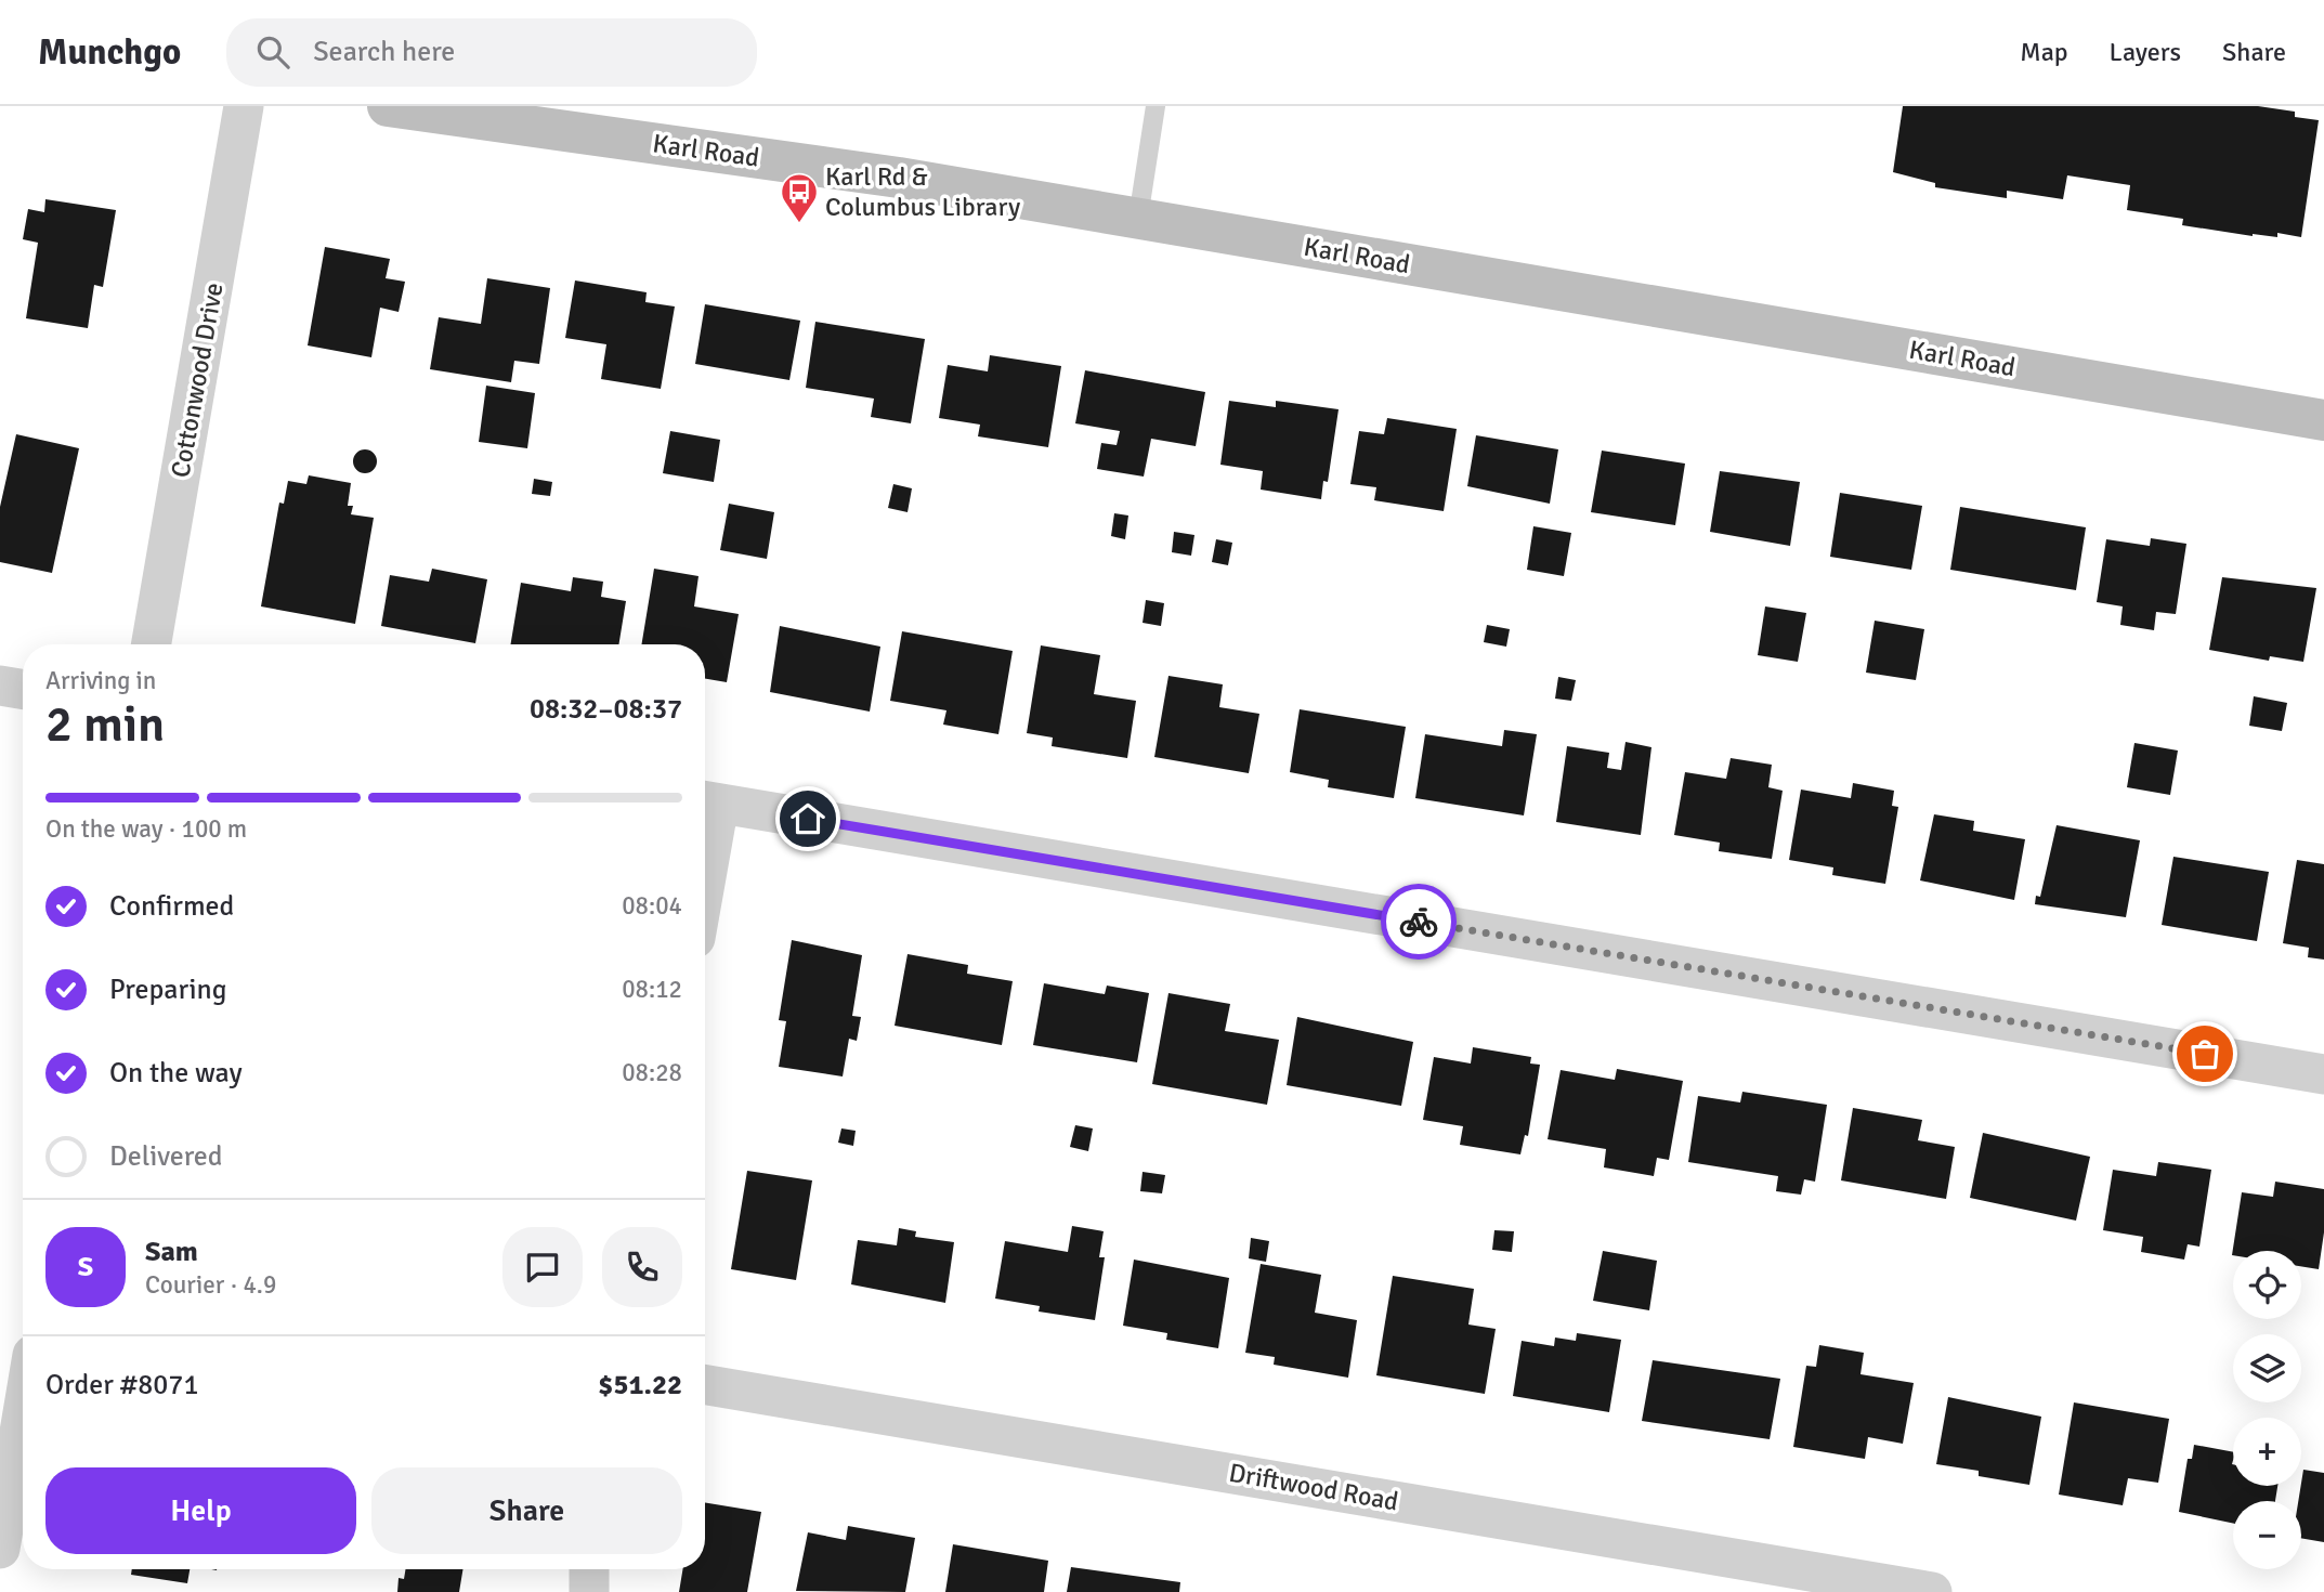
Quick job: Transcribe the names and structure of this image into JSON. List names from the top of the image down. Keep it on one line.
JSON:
{"streets":{"main road":["Karl Road"],"street":["Cottonwood Drive","Driftwood Road"]},"places":{"bus stop":["Karl Rd & Columbus Library"]},"page":{"header":"Munchgo","search":"Search here","nav":["Map","Layers","Share"],"heading":["2 min","Arriving in","08:32–08:37"],"panel":["Sam","Courier · 4.9","Order #8071","$51.22"],"bar":"On the way · 100 m","list":[["Confirmed","08:04"],["Preparing","08:12"],["On the way","08:28"],"Delivered"],"round":"S","map_buttons":["+","−"],"buttons":["Help","Share"]}}
